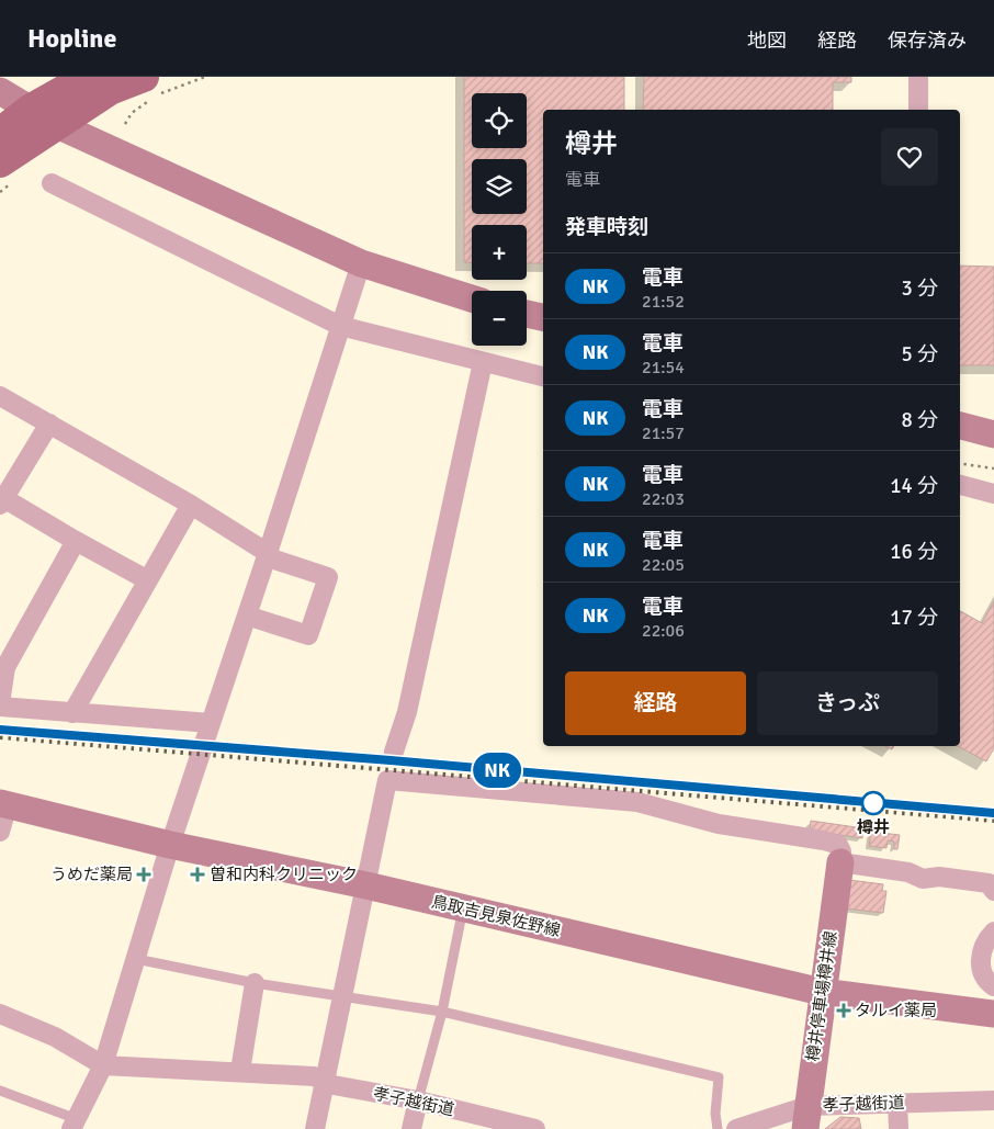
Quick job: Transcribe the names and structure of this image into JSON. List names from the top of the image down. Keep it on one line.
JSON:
{"streets":{"main road":["鳥取吉見泉佐野線","樽井停車場樽井線"],"street":["孝子越街道"]},"crossings":[["鳥取吉見泉佐野線","樽井停車場樽井線"],["樽井停車場樽井線","孝子越街道"]],"places":{"other":["樽井"],"health":["うめだ薬局","曽和内科クリニック","タルイ薬局"]},"page":{"header":"Hopline","nav":["地図","経路","保存済み"],"on_map":"NK","map_buttons":["+","−"],"heading":[["樽井","電車"],"発車時刻"],"list":[{"mark":"NK","name":"電車","note":"21:52","value":"3 分"},{"mark":"NK","name":"電車","note":"21:54","value":"5 分"},{"mark":"NK","name":"電車","note":"21:57","value":"8 分"},{"mark":"NK","name":"電車","note":"22:03","value":"14 分"},{"mark":"NK","name":"電車","note":"22:05","value":"16 分"},{"mark":"NK","name":"電車","note":"22:06","value":"17 分"}],"buttons":["経路","きっぷ"]}}
